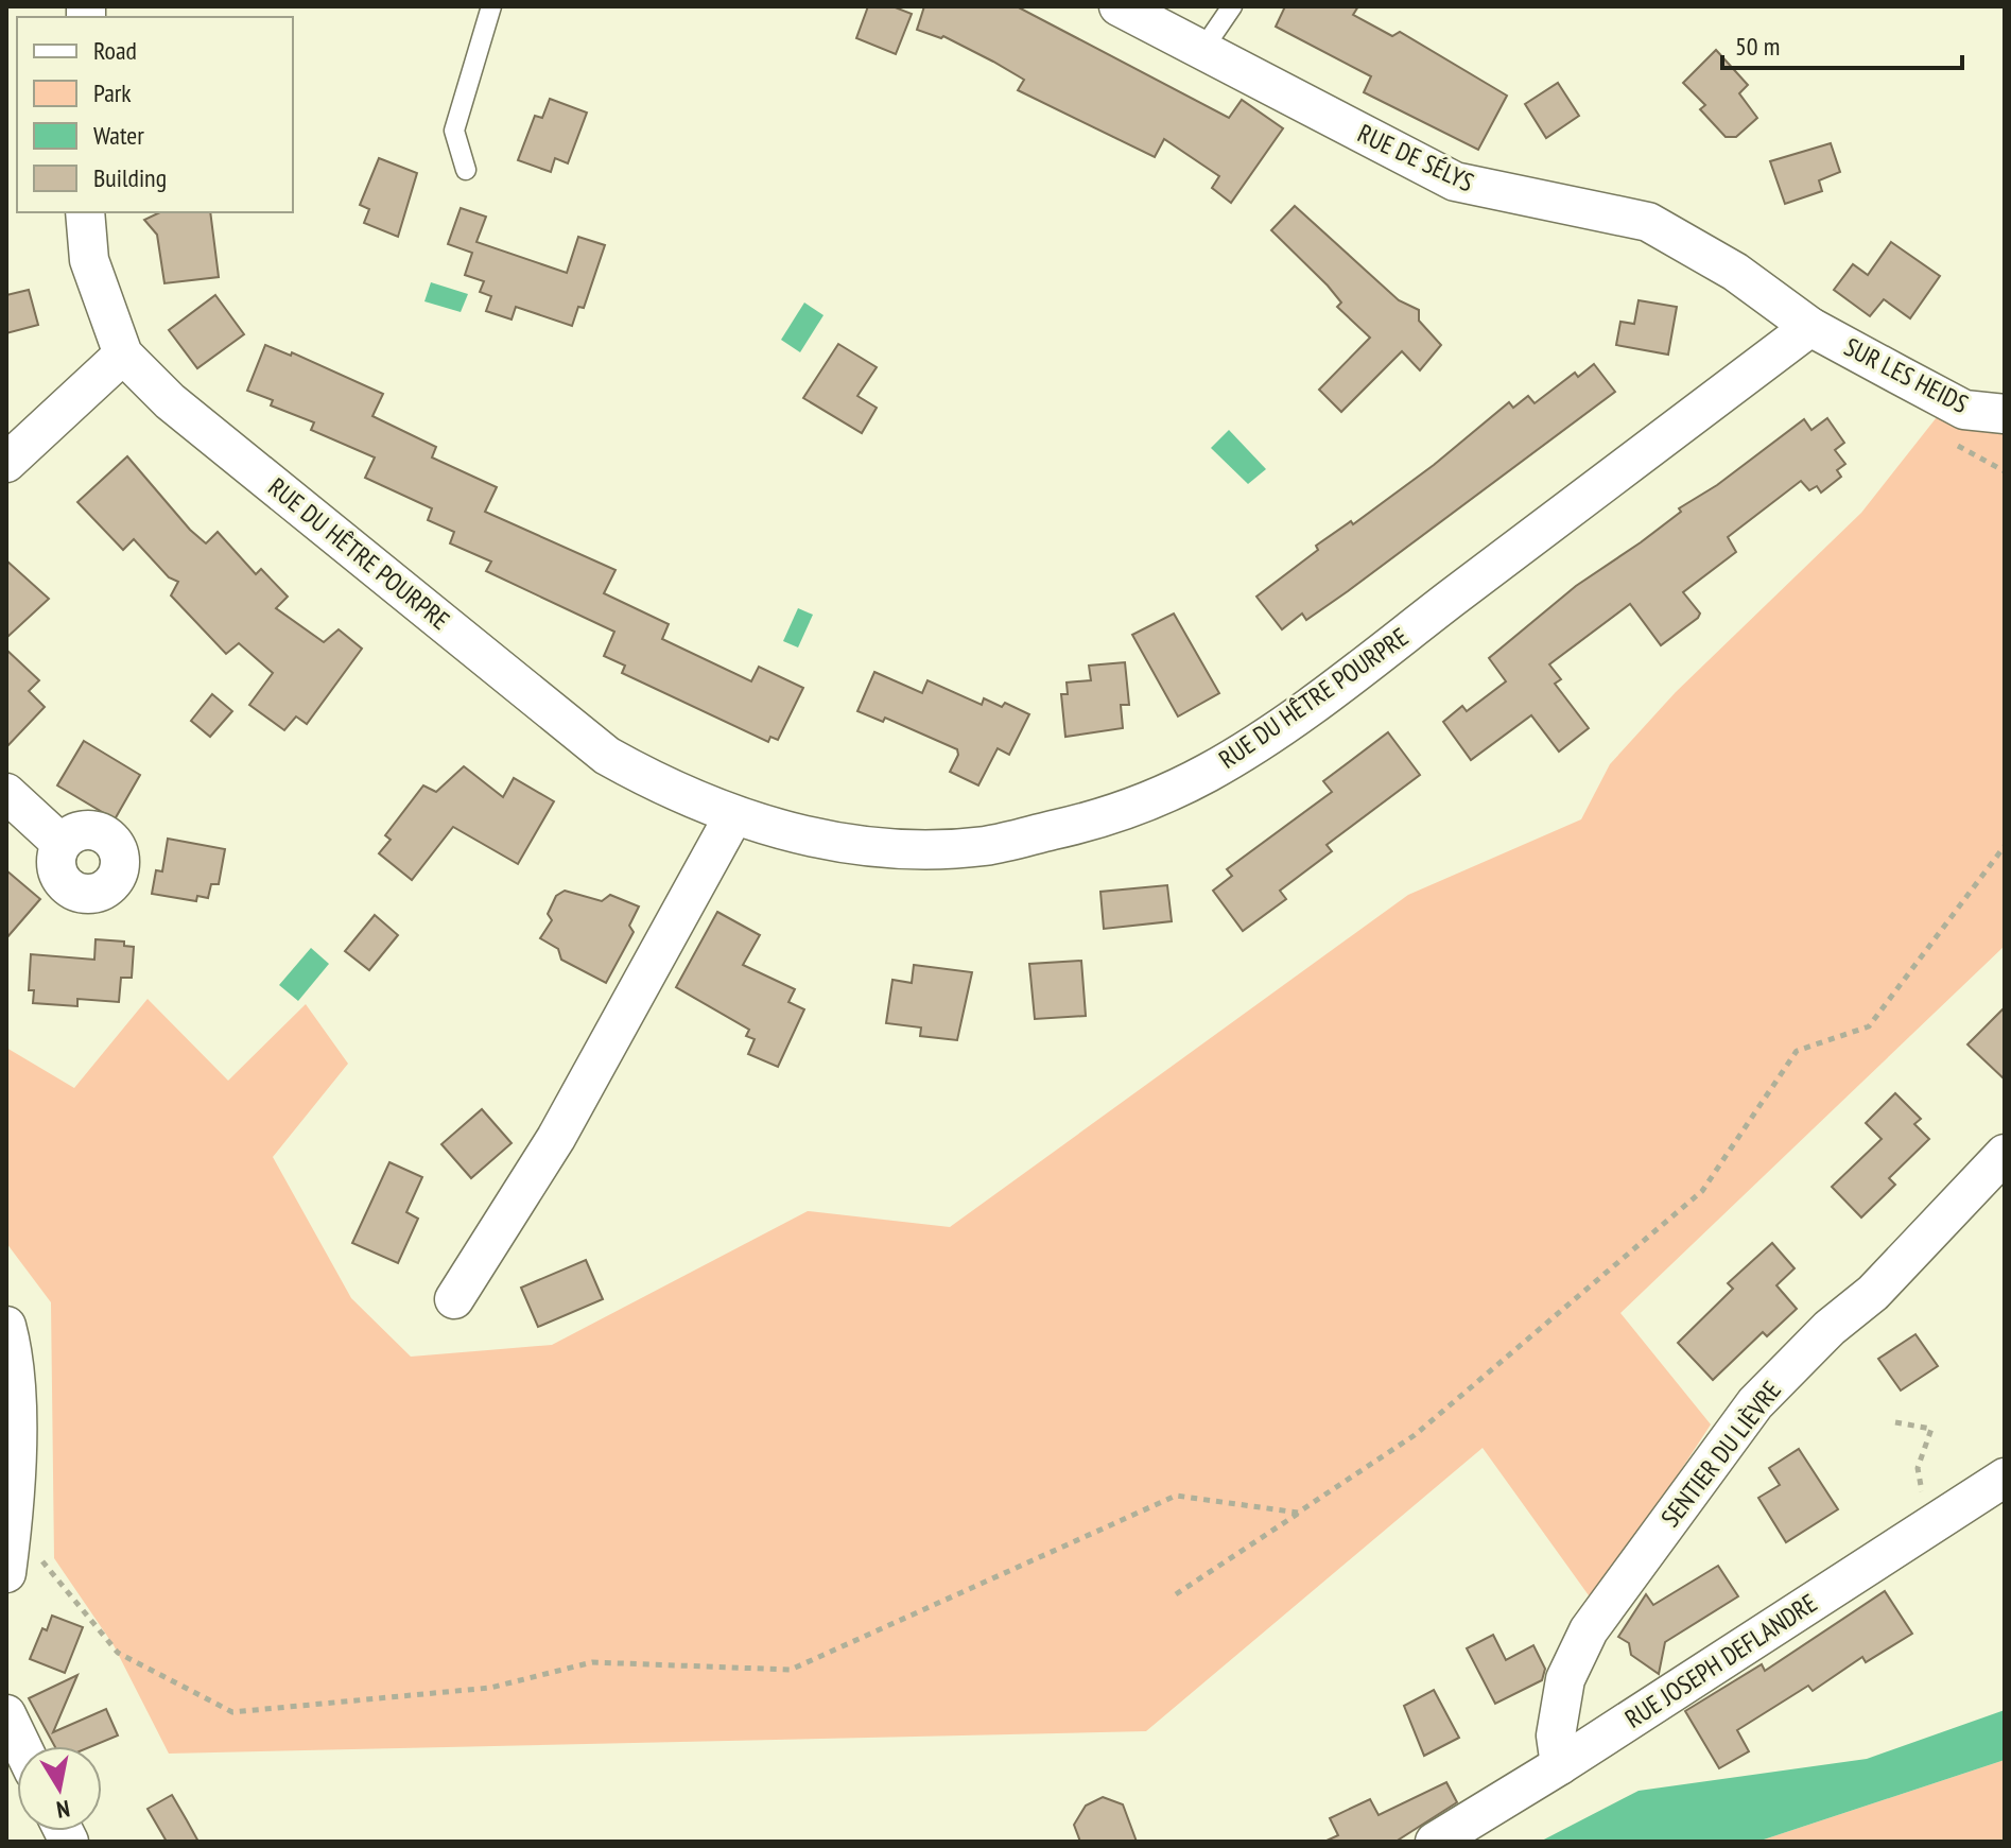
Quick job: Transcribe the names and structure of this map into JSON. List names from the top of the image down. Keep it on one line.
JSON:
{"streets":{"street":["RUE DE SÉLYS","SUR LES HEIDS","RUE DU HÊTRE POURPRE","SENTIER DU LIÈVRE","RUE JOSEPH DEFLANDRE"]},"crossings":[["RUE DE SÉLYS","SUR LES HEIDS"],["RUE DE SÉLYS","RUE DU HÊTRE POURPRE"],["SUR LES HEIDS","RUE DU HÊTRE POURPRE"],["SENTIER DU LIÈVRE","RUE JOSEPH DEFLANDRE"]],"legend":["Road","Park","Water","Building"],"scale_bar":"50 m","north":"bottom"}
